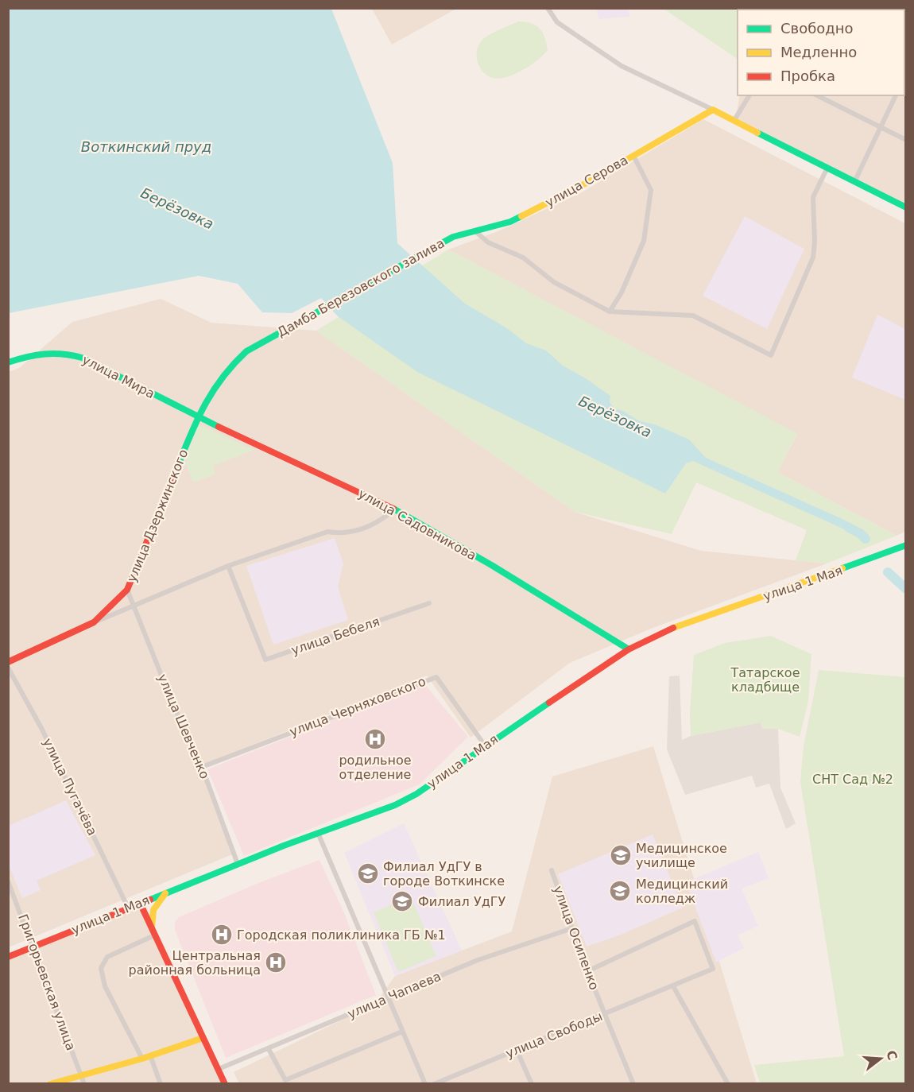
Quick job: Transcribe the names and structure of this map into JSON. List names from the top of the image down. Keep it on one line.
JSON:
{"streets":{"main road":["улица Серова","Дамба Березовского залива","улица Мира","улица Дзержинского","улица Садовникова","улица 1 Мая"],"street":["улица Бебеля","улица Черняховского","улица Шевченко","улица Пугачёва","улица Осипенко","Григорьевская улица","улица Чапаева","улица Свободы"]},"crossings":[["улица Серова","Дамба Березовского залива"],["Дамба Березовского залива","улица Мира"],["Дамба Березовского залива","улица Дзержинского"],["Дамба Березовского залива","улица Садовникова"],["улица Мира","улица Дзержинского"],["улица Мира","улица Садовникова"],["улица Дзержинского","улица Садовникова"],["улица Дзержинского","улица Шевченко"],["улица Садовникова","улица 1 Мая"],["улица 1 Мая","улица Черняховского"],["улица 1 Мая","улица Шевченко"],["улица 1 Мая","улица Пугачёва"],["улица 1 Мая","Григорьевская улица"],["улица Черняховского","улица Шевченко"],["улица Осипенко","улица Чапаева"],["улица Осипенко","улица Свободы"]],"water":["Воткинский пруд","Берёзовка"],"parks":["Татарское кладбище","СНТ Сад №2"],"places":{"hospital":["родильное отделение","Городская поликлиника ГБ №1","Центральная районная больница"],"school or university":["Медицинское училище","Филиал УдГУ в городе Воткинске","Медицинский колледж","Филиал УдГУ"]},"legend":["Свободно","Медленно","Пробка"],"north":"right"}
